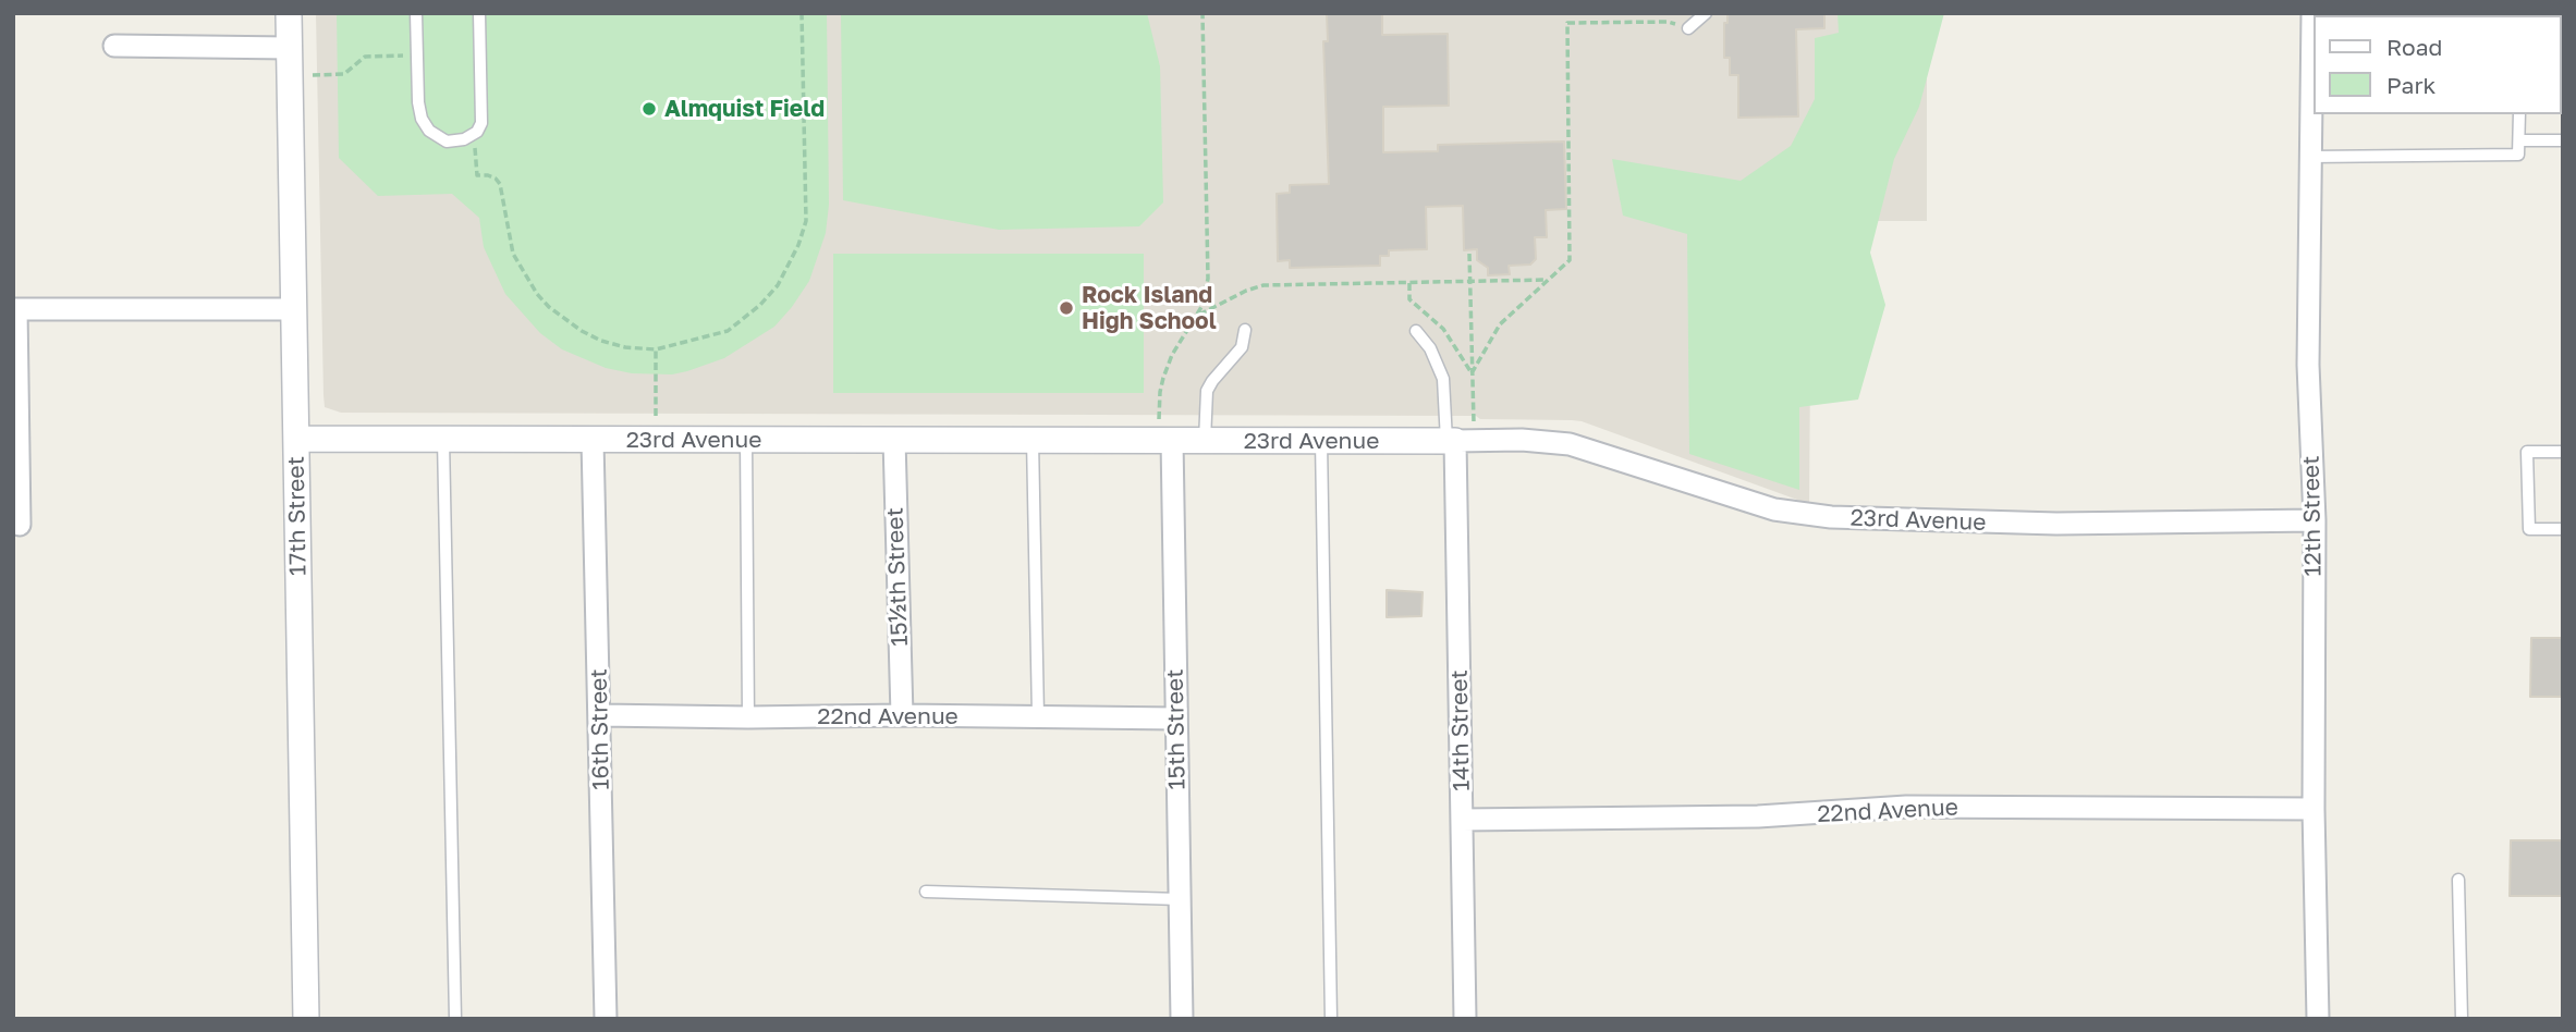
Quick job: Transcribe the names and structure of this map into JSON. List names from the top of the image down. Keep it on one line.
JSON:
{"streets":{"street":["23rd Avenue","17th Street","12th Street","15½th Street","22nd Avenue","16th Street","15th Street","14th Street"]},"crossings":[["23rd Avenue","17th Street"],["23rd Avenue","12th Street"],["23rd Avenue","15½th Street"],["23rd Avenue","16th Street"],["23rd Avenue","15th Street"],["23rd Avenue","14th Street"],["12th Street","22nd Avenue"],["15½th Street","22nd Avenue"],["22nd Avenue","16th Street"],["22nd Avenue","15th Street"],["22nd Avenue","14th Street"]],"places":["Almquist Field","Rock Island High School"],"legend":["Road","Park"]}
